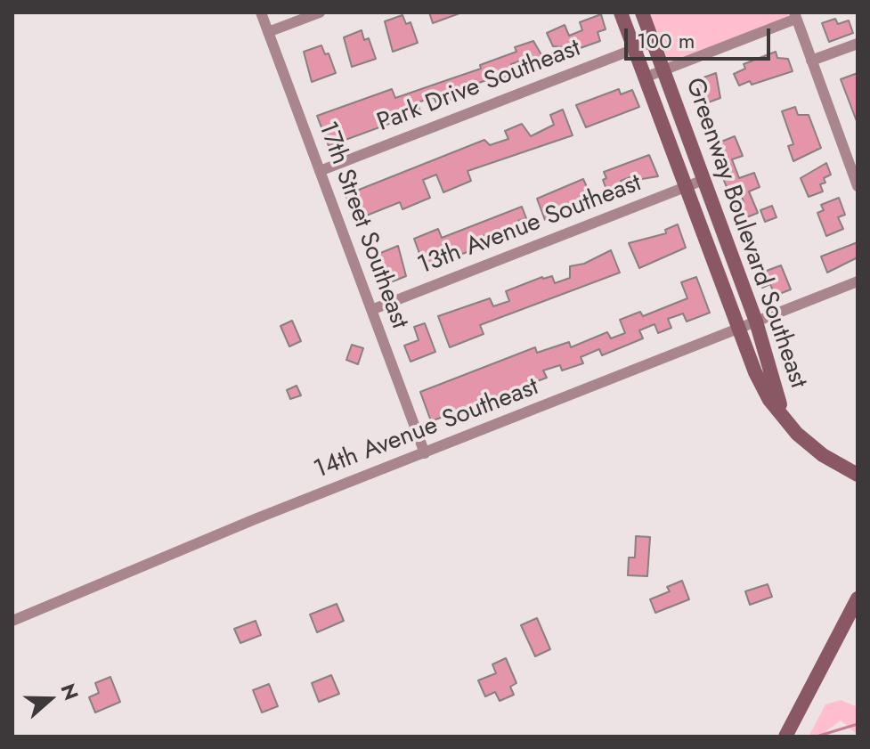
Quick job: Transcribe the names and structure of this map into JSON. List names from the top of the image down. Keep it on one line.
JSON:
{"streets":{"street":["Park Drive Southeast","17th Street Southeast","13th Avenue Southeast","Greenway Boulevard Southeast","14th Avenue Southeast"]},"crossings":[["Park Drive Southeast","17th Street Southeast"],["Park Drive Southeast","Greenway Boulevard Southeast"],["17th Street Southeast","13th Avenue Southeast"],["17th Street Southeast","14th Avenue Southeast"],["13th Avenue Southeast","Greenway Boulevard Southeast"],["Greenway Boulevard Southeast","14th Avenue Southeast"]],"scale_bar":"100 m","north":"right"}
